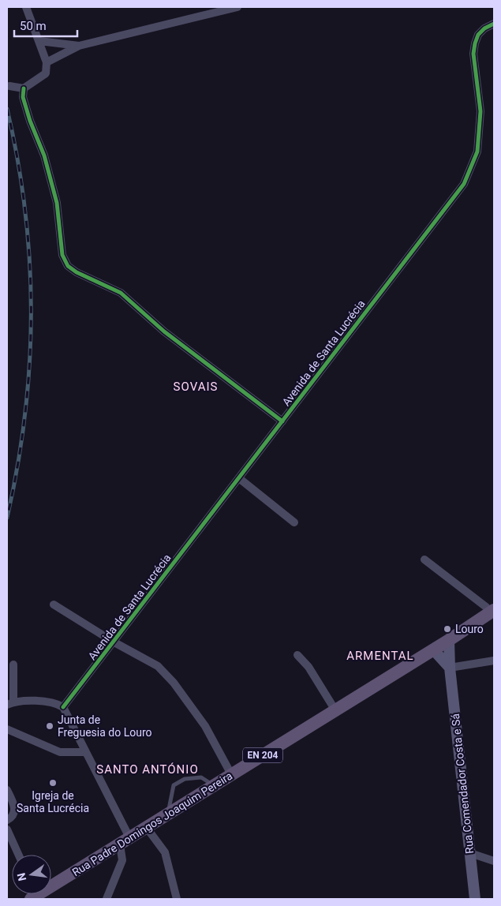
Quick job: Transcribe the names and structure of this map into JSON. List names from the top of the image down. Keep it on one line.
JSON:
{"streets":{"main road":["EN 204","Rua Comendador Costa e Sá","Rua Padre Domingos Joaquim Pereira"],"street":["Avenida de Santa Lucrécia"]},"crossings":[["Rua Comendador Costa e Sá","Rua Padre Domingos Joaquim Pereira"]],"districts":["SOVAIS","ARMENTAL","SANTO ANTÓNIO"],"places":["Louro","Junta de Freguesia do Louro","Igreja de Santa Lucrécia"],"scale_bar":"50 m","north":"left"}
